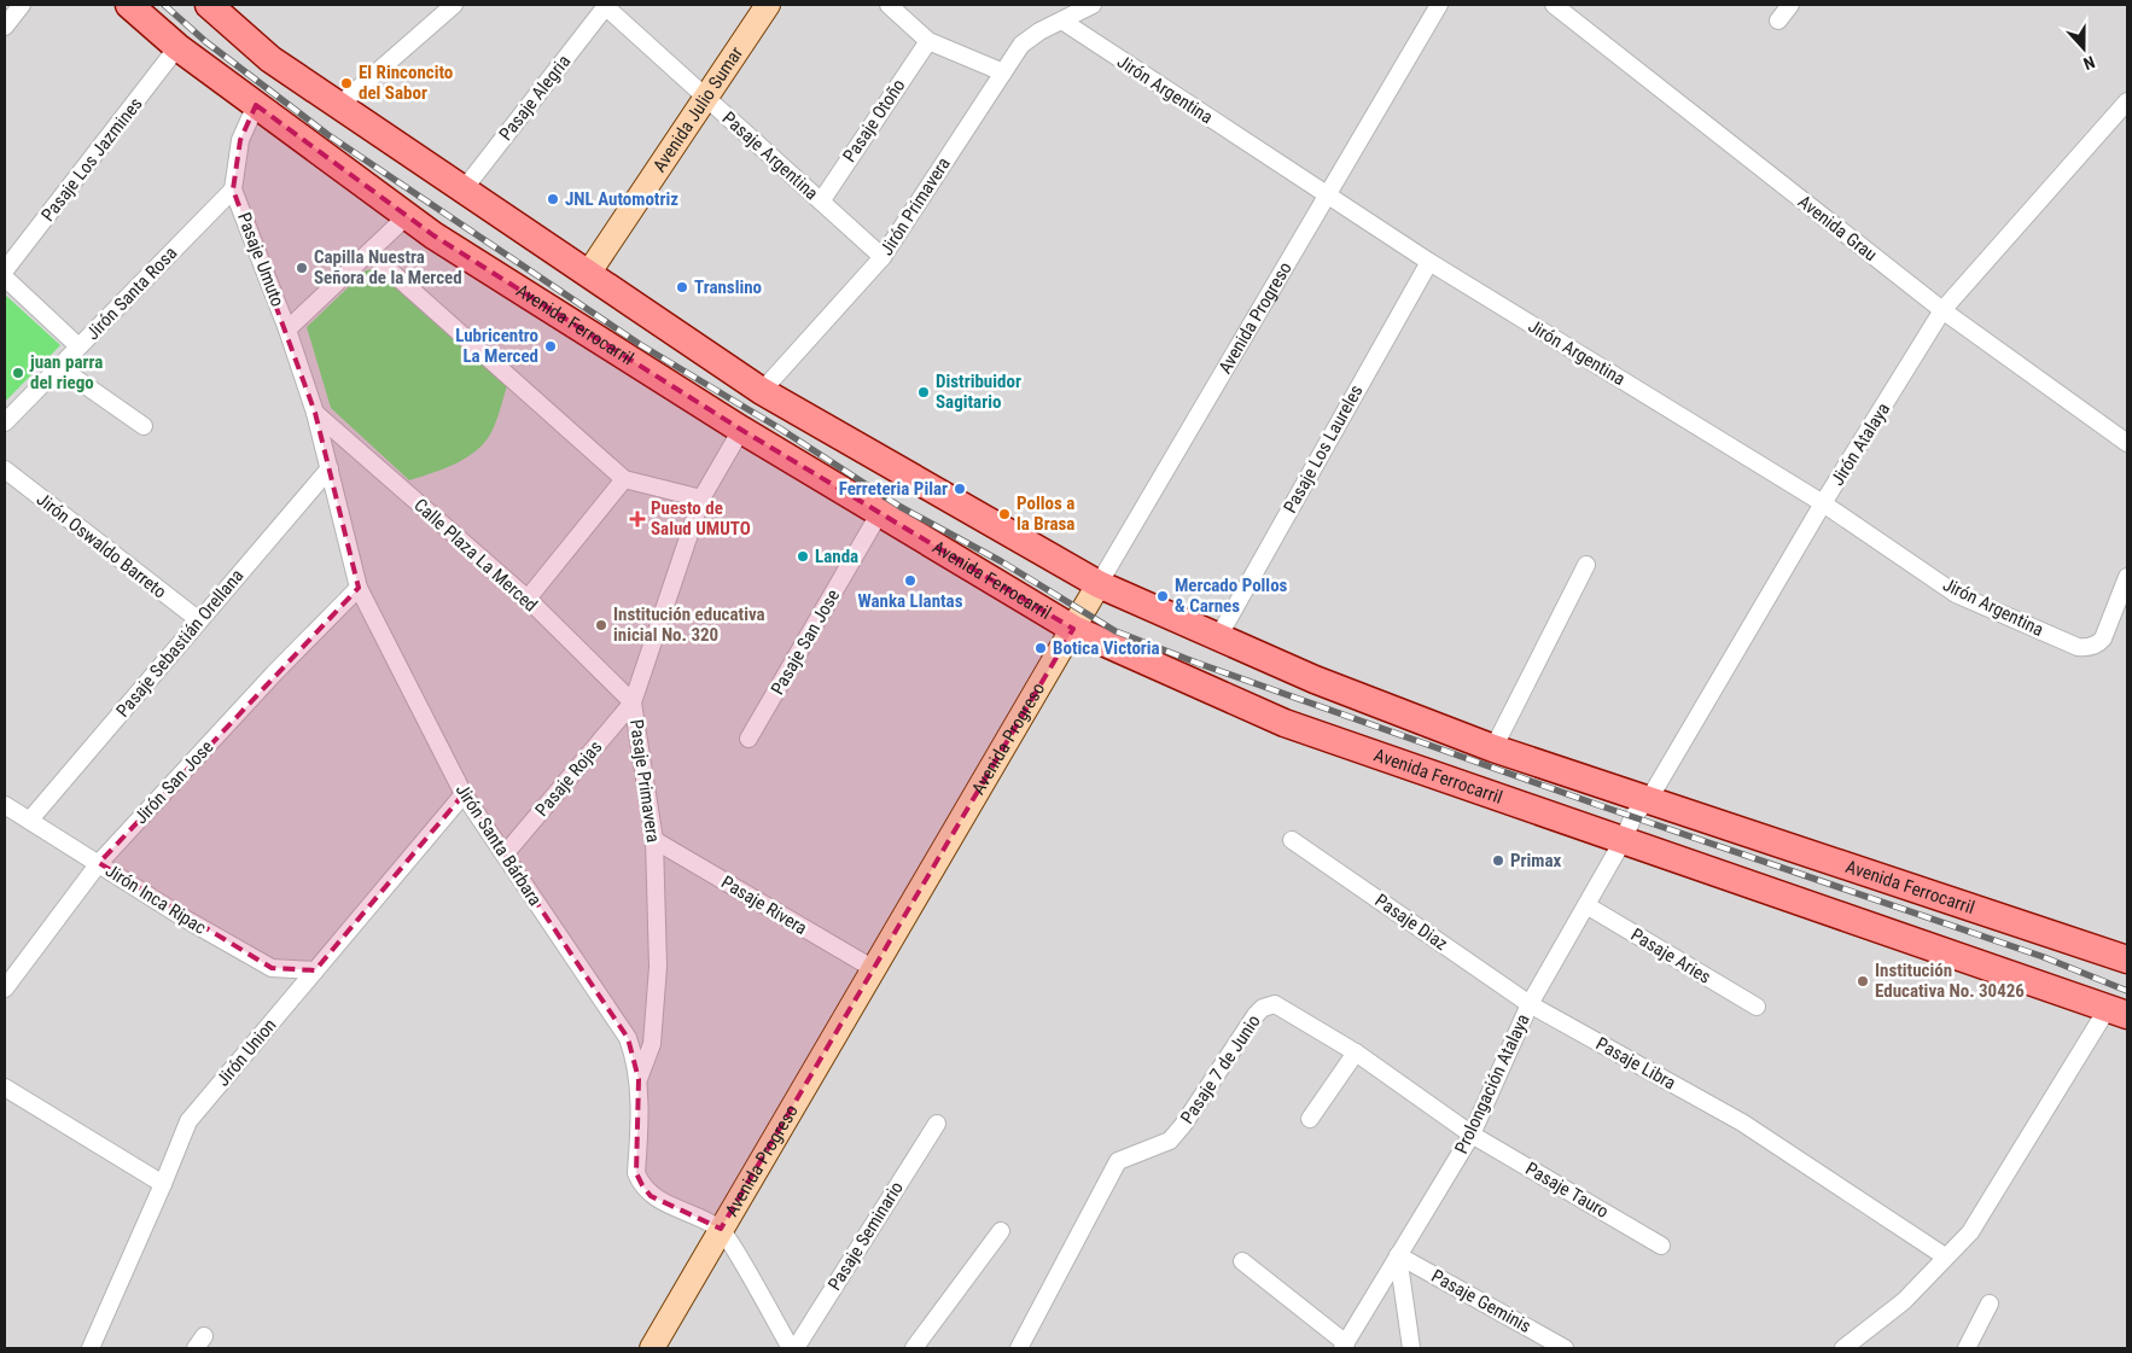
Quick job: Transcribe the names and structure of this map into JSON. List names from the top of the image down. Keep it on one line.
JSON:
{"streets":{"main road":["Avenida Ferrocarril"],"street":["Jirón Argentina","Pasaje Alegria","Avenida Julio Sumar","Pasaje Otoño","Pasaje Argentina","Pasaje Los Jazmines","Jirón Primavera","Avenida Grau","Pasaje Umuto","Jirón Santa Rosa","Avenida Progreso","Jirón Atalaya","Pasaje Los Laureles","Jirón Oswaldo Barreto","Calle Plaza La Merced","Pasaje San Jose","Pasaje Sebastián Orellana","Pasaje Rojas","Pasaje Primavera","Jirón San Jose","Jirón Santa Bárbara","Jirón Inca Ripac","Pasaje Rivera","Pasaje Diaz","Pasaje Aries","Jirón Union","Pasaje Libra","Pasaje 7 de Junio","Prolongación Atalaya","Pasaje Tauro","Pasaje Seminario","Pasaje Geminis"]},"crossings":[["Jirón Argentina","Jirón Primavera"],["Jirón Argentina","Avenida Progreso"],["Jirón Argentina","Jirón Atalaya"],["Jirón Argentina","Pasaje Los Laureles"],["Pasaje Alegria","Pasaje Argentina"],["Pasaje Alegria","Avenida Ferrocarril"],["Avenida Julio Sumar","Pasaje Argentina"],["Avenida Julio Sumar","Avenida Ferrocarril"],["Pasaje Otoño","Pasaje Argentina"],["Pasaje Argentina","Jirón Primavera"],["Pasaje Los Jazmines","Avenida Ferrocarril"],["Jirón Primavera","Avenida Ferrocarril"],["Avenida Grau","Jirón Atalaya"],["Pasaje Umuto","Jirón Santa Rosa"],["Pasaje Umuto","Avenida Ferrocarril"],["Pasaje Umuto","Calle Plaza La Merced"],["Pasaje Umuto","Jirón Santa Bárbara"],["Avenida Progreso","Avenida Ferrocarril"],["Avenida Progreso","Jirón Santa Bárbara"],["Avenida Progreso","Pasaje Rivera"],["Avenida Ferrocarril","Jirón Atalaya"],["Avenida Ferrocarril","Pasaje Los Laureles"],["Avenida Ferrocarril","Pasaje San Jose"],["Avenida Ferrocarril","Pasaje Primavera"],["Avenida Ferrocarril","Prolongación Atalaya"],["Jirón Atalaya","Prolongación Atalaya"],["Jirón Oswaldo Barreto","Pasaje Sebastián Orellana"],["Calle Plaza La Merced","Pasaje Rojas"],["Calle Plaza La Merced","Pasaje Primavera"],["Calle Plaza La Merced","Jirón Santa Bárbara"],["Pasaje Sebastián Orellana","Jirón Santa Bárbara"],["Pasaje Sebastián Orellana","Jirón Inca Ripac"],["Pasaje Rojas","Pasaje Primavera"],["Pasaje Rojas","Jirón Santa Bárbara"],["Pasaje Primavera","Jirón Santa Bárbara"],["Pasaje Primavera","Pasaje Rivera"],["Jirón San Jose","Jirón Santa Bárbara"],["Jirón San Jose","Jirón Inca Ripac"],["Jirón Santa Bárbara","Jirón Union"],["Jirón Inca Ripac","Jirón Union"],["Pasaje Diaz","Pasaje Libra"],["Pasaje Diaz","Prolongación Atalaya"],["Pasaje Aries","Prolongación Atalaya"],["Pasaje Libra","Prolongación Atalaya"],["Pasaje 7 de Junio","Prolongación Atalaya"],["Pasaje 7 de Junio","Pasaje Tauro"],["Prolongación Atalaya","Pasaje Tauro"],["Prolongación Atalaya","Pasaje Geminis"]],"places":{"other":["El Rinconcito del Sabor","JNL Automotriz","Capilla Nuestra Señora de la Merced","Translino","Lubricentro La Merced","juan parra del riego","Distribuidor Sagitario","Ferreteria Pilar","Pollos a la Brasa","Landa","Wanka Llantas","Mercado Pollos & Carnes","Institución educativa inicial No. 320","Botica Victoria","Primax","Institución Educativa No. 30426"],"health":["Puesto de Salud UMUTO"]},"north":"bottom"}
